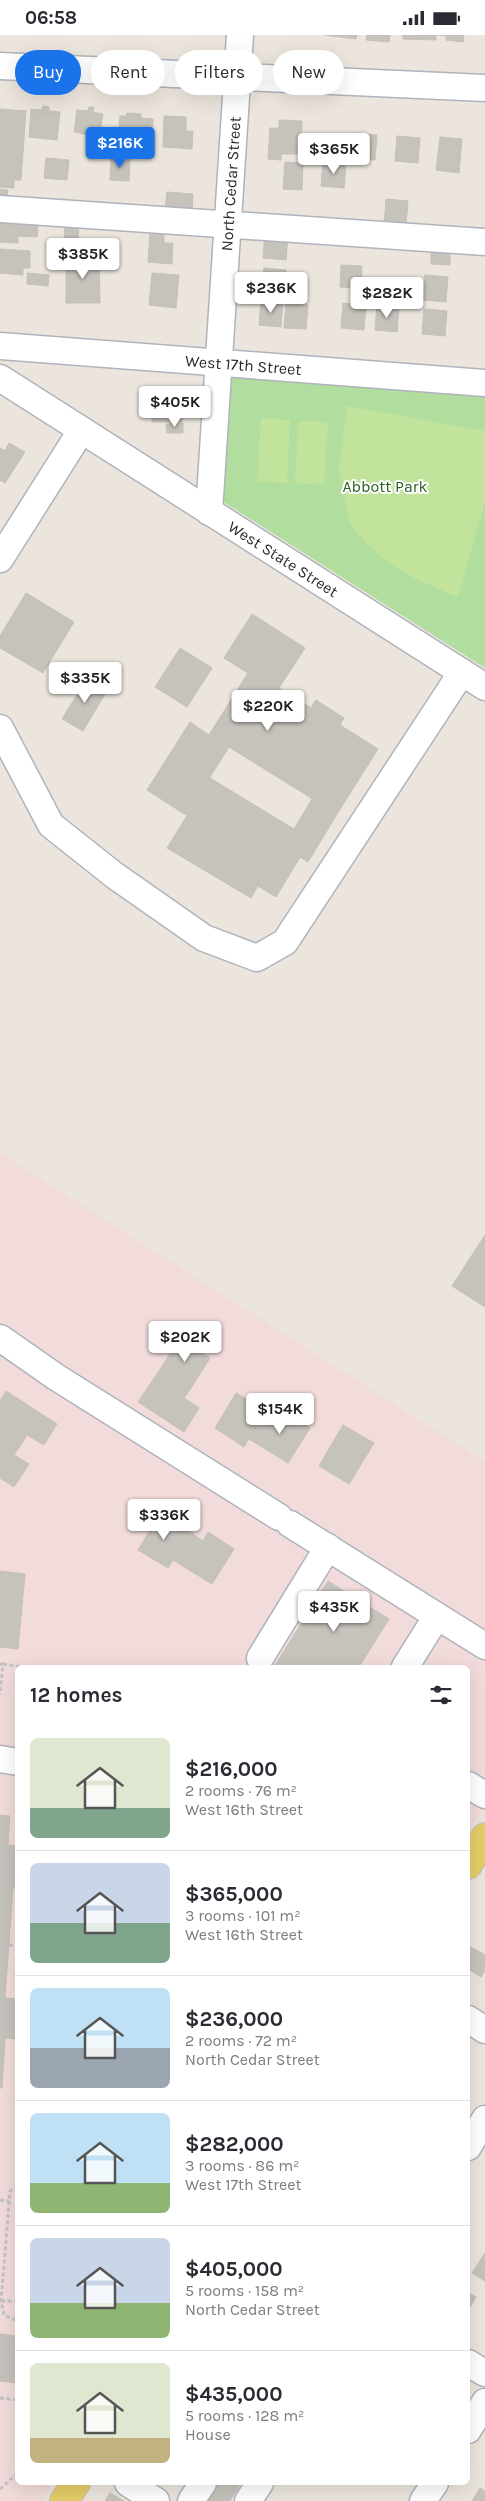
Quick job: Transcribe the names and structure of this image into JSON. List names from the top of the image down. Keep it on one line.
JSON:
{"streets":{"street":["North Cedar Street","West 17th Street","West State Street"]},"crossings":[["North Cedar Street","West 17th Street"],["North Cedar Street","West State Street"]],"parks":["Abbott Park"],"page":{"status":"06:58","chip":["Buy","Rent","Filters","New"],"price":["$216K","$365K","$385K","$236K","$282K","$405K","$335K","$220K","$202K","$154K","$336K","$435K"],"heading":"12 homes","list":[{"name":"$216,000","note":"2 rooms · 76 m² · West 16th Street"},{"name":"$365,000","note":"3 rooms · 101 m² · West 16th Street"},{"name":"$236,000","note":"2 rooms · 72 m² · North Cedar Street"},{"name":"$282,000","note":"3 rooms · 86 m² · West 17th Street"},{"name":"$405,000","note":"5 rooms · 158 m² · North Cedar Street"},{"name":"$435,000","note":"5 rooms · 128 m² · House"}]}}
